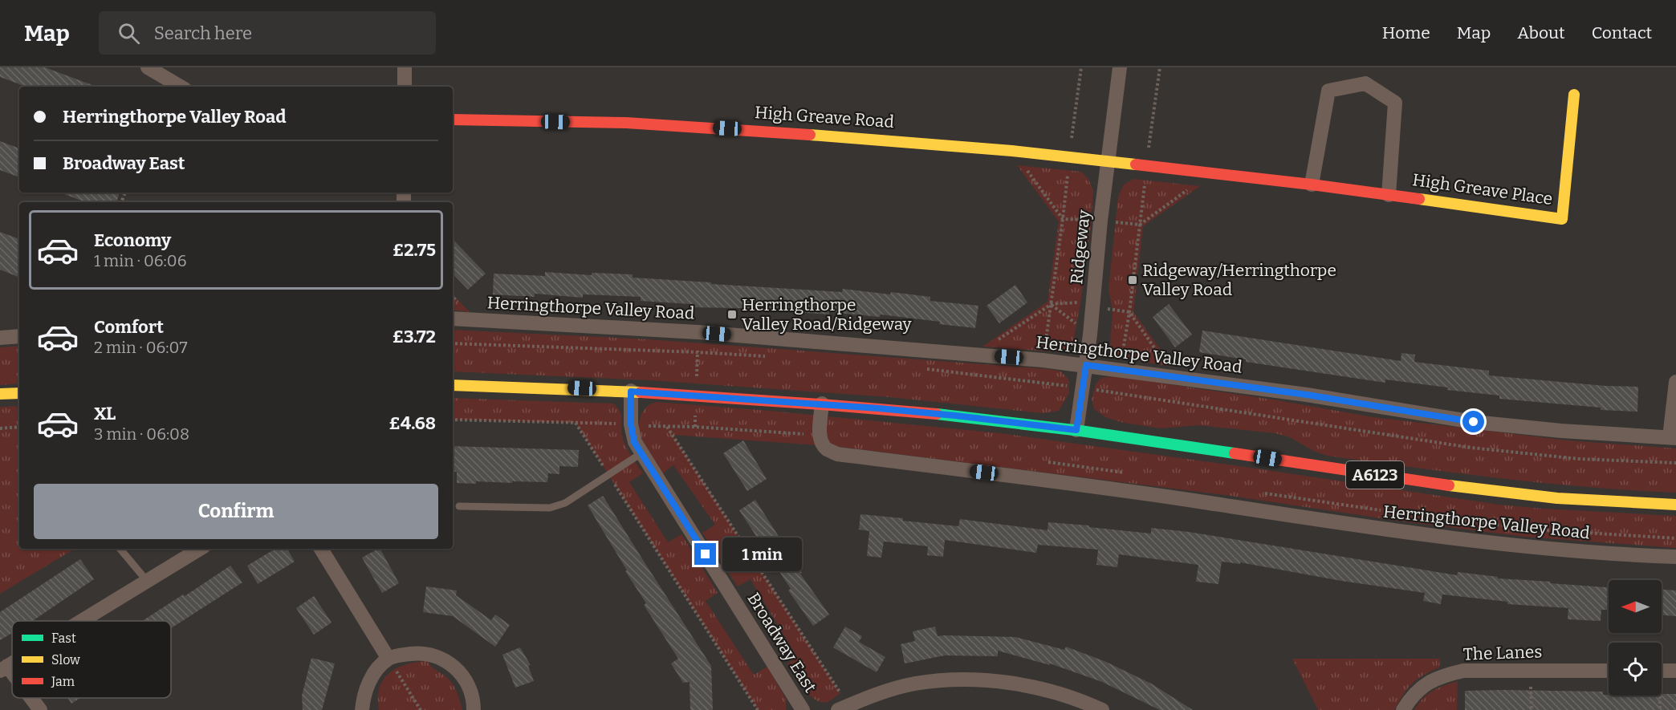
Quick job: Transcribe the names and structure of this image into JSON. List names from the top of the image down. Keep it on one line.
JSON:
{"streets":{"main road":["High Greave Road","High Greave Place","Herringthorpe Valley Road","A6123"],"street":["Ridgeway","Broadway East","The Lanes"]},"crossings":[["High Greave Road","High Greave Place"],["High Greave Road","Ridgeway"],["High Greave Place","Ridgeway"],["Ridgeway","Herringthorpe Valley Road"],["Herringthorpe Valley Road","Broadway East"]],"places":{"transit":["Ridgeway/Herringthorpe Valley Road","Herringthorpe Valley Road/Ridgeway"]},"legend":["Fast","Slow","Jam"],"north":"left","page":{"header":"Map","search":"Search here","nav":["Home","Map","About","Contact"],"banner":["Herringthorpe Valley Road","Broadway East"],"list":[{"name":"Economy","note":"1 min · 06:06","value":"£2.75"},{"name":"Comfort","note":"2 min · 06:07","value":"£3.72"},{"name":"XL","note":"3 min · 06:08","value":"£4.68"}],"buttons":"Confirm","bubble":"1 min"}}
